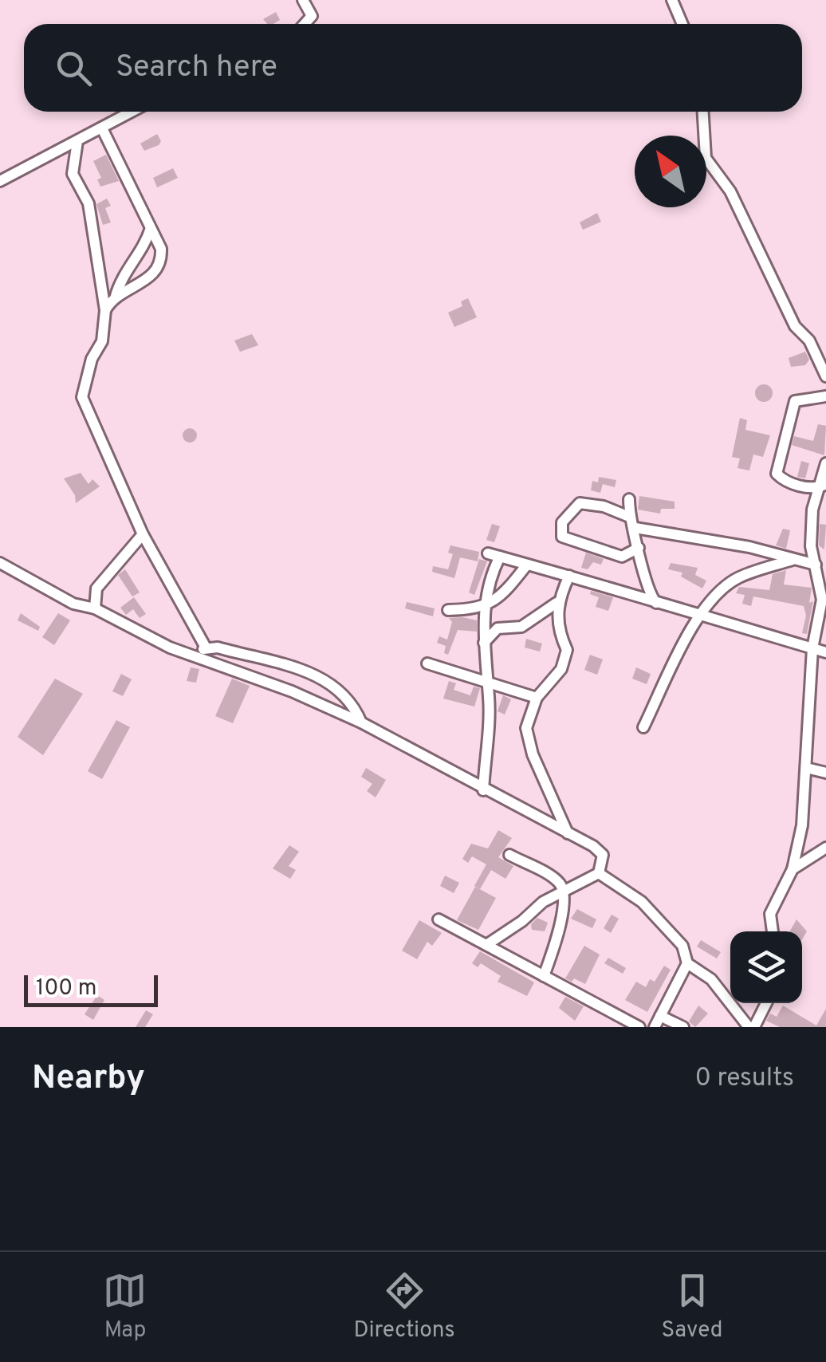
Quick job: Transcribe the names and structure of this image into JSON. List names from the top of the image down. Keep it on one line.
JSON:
{"scale_bar":"100 m","north":"top left","page":{"search":"Search here","scale":"100 m","heading":["Nearby","0 results"],"nav":["Map","Directions","Saved"]}}
